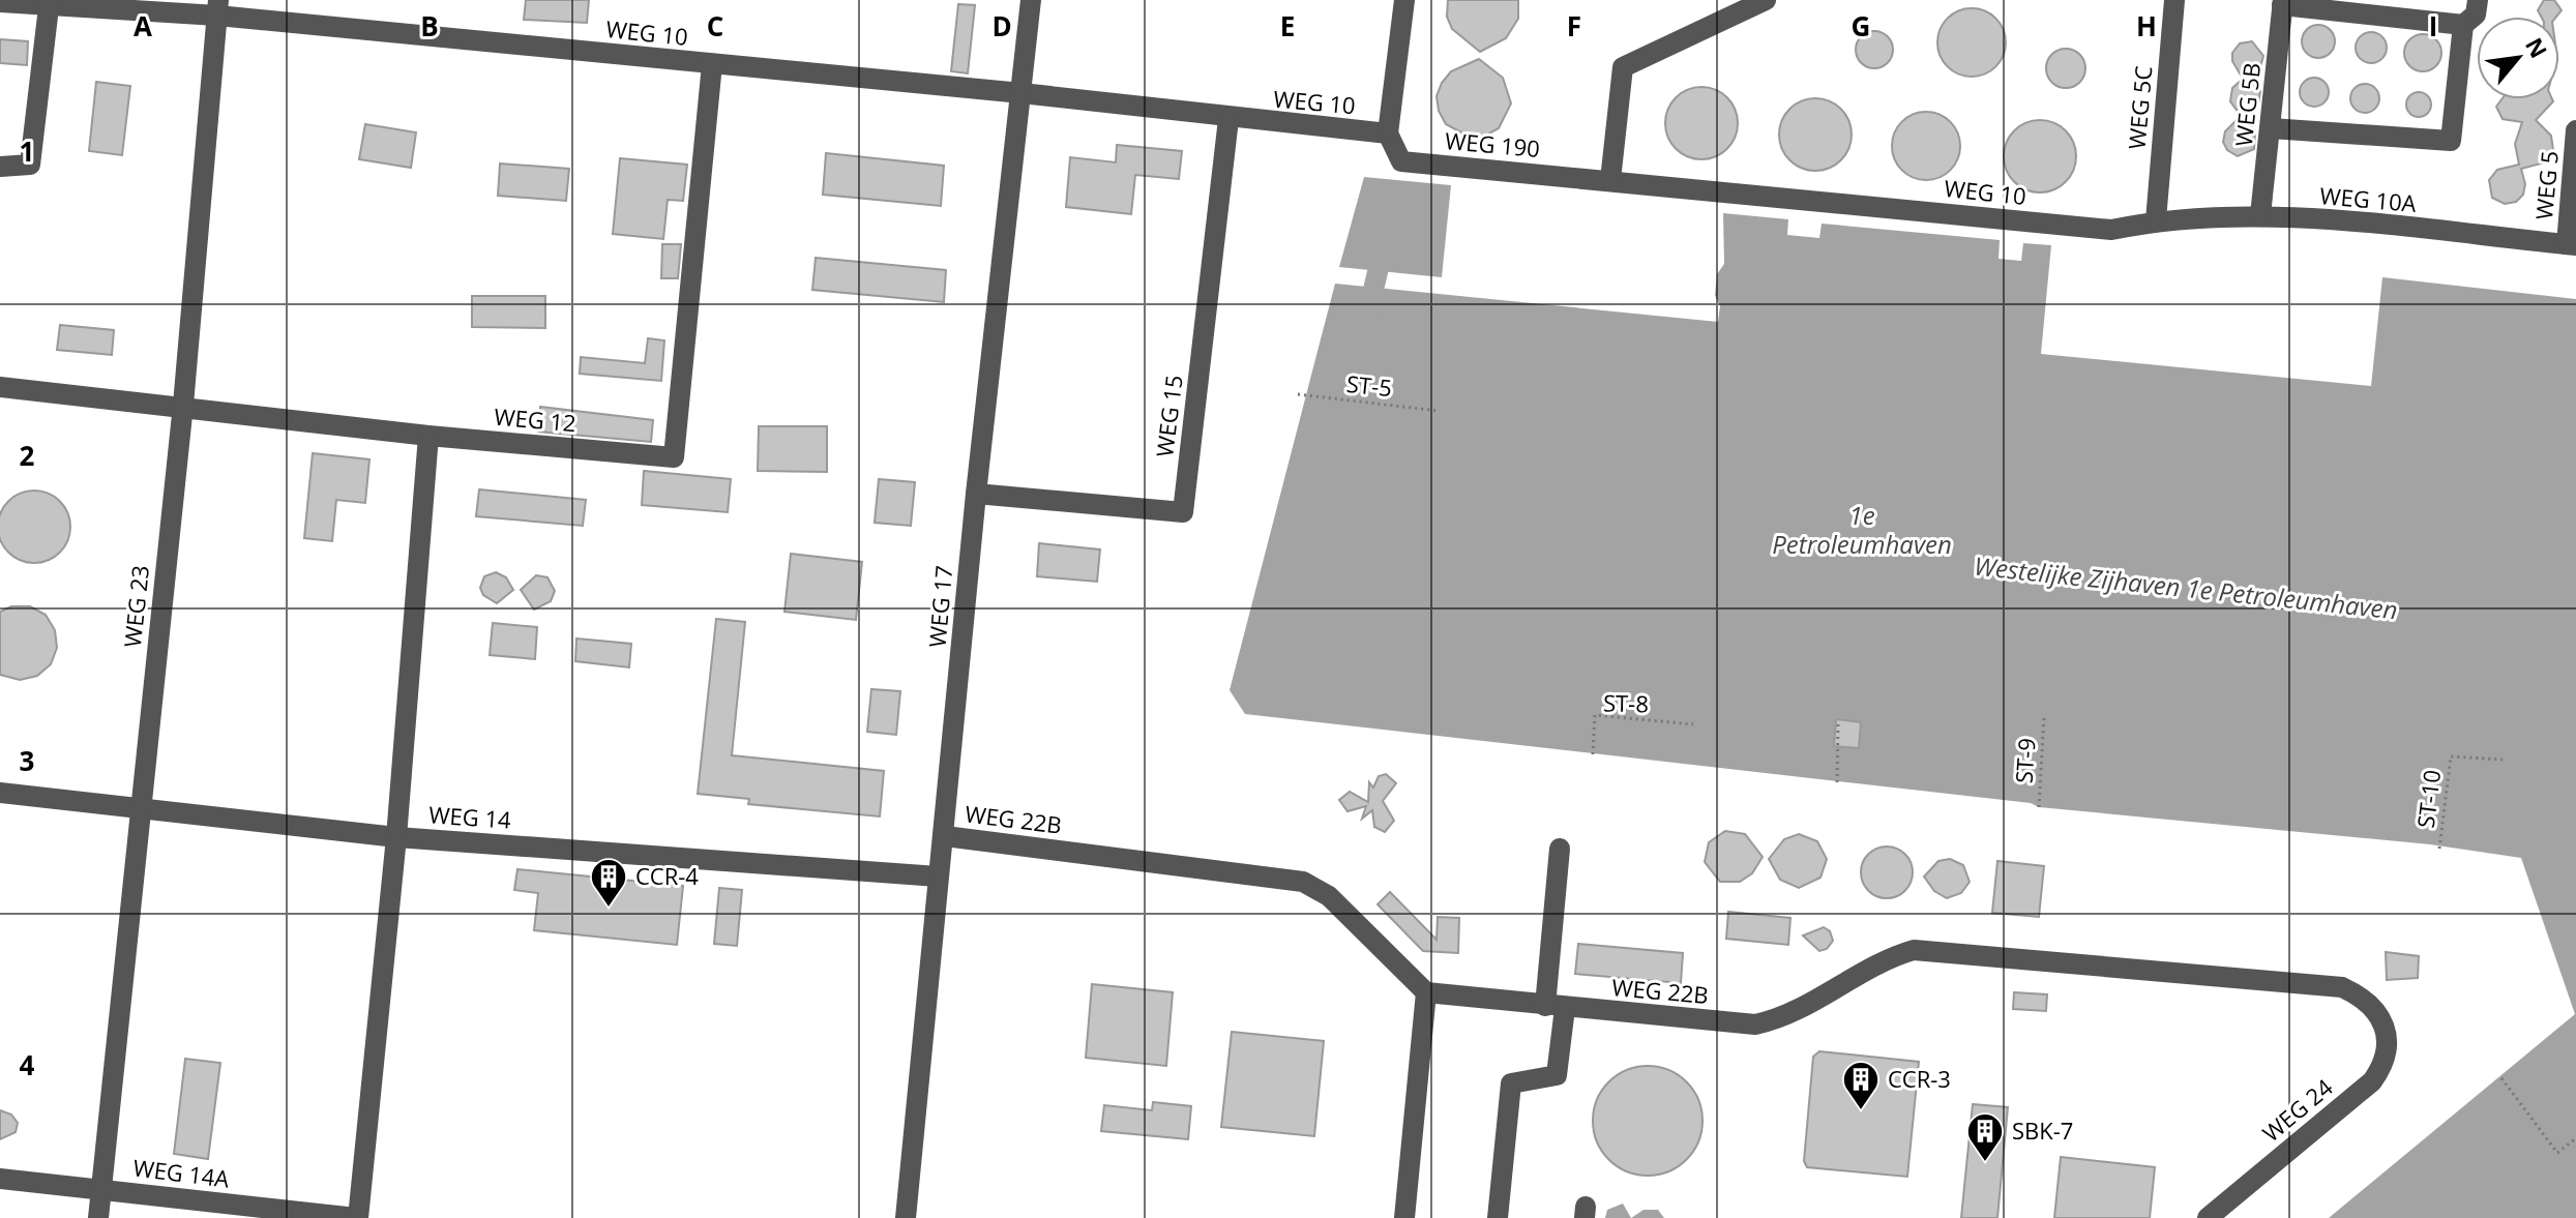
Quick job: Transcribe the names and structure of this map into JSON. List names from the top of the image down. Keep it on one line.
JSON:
{"streets":{"lane":["WEG 10","WEG 5B","WEG 5C","WEG 190","WEG 5","WEG 10A","WEG 15","WEG 12","WEG 23","WEG 17","WEG 14","WEG 22B","WEG 24","WEG 14A"],"path":["ST-5","ST-8","ST-9","ST-10"]},"crossings":[["WEG 10","WEG 5C"],["WEG 10","WEG 190"],["WEG 10","WEG 10A"],["WEG 10","WEG 15"],["WEG 10","WEG 12"],["WEG 10","WEG 23"],["WEG 10","WEG 17"],["WEG 5B","WEG 10A"],["WEG 5C","WEG 10A"],["WEG 5","WEG 10A"],["WEG 15","WEG 17"],["WEG 12","WEG 23"],["WEG 23","WEG 14"],["WEG 23","WEG 14A"],["WEG 17","WEG 14"],["WEG 17","WEG 22B"],["WEG 22B","WEG 24"]],"water":["1e Petroleumhaven","Westelijke Zijhaven 1e Petroleumhaven"],"places":{"building":["CCR-4","CCR-3","SBK-7"]},"north":"top right","grid":{"columns":["A","B","C","D","E","F","G","H","I"],"rows":["1","2","3","4"]}}
